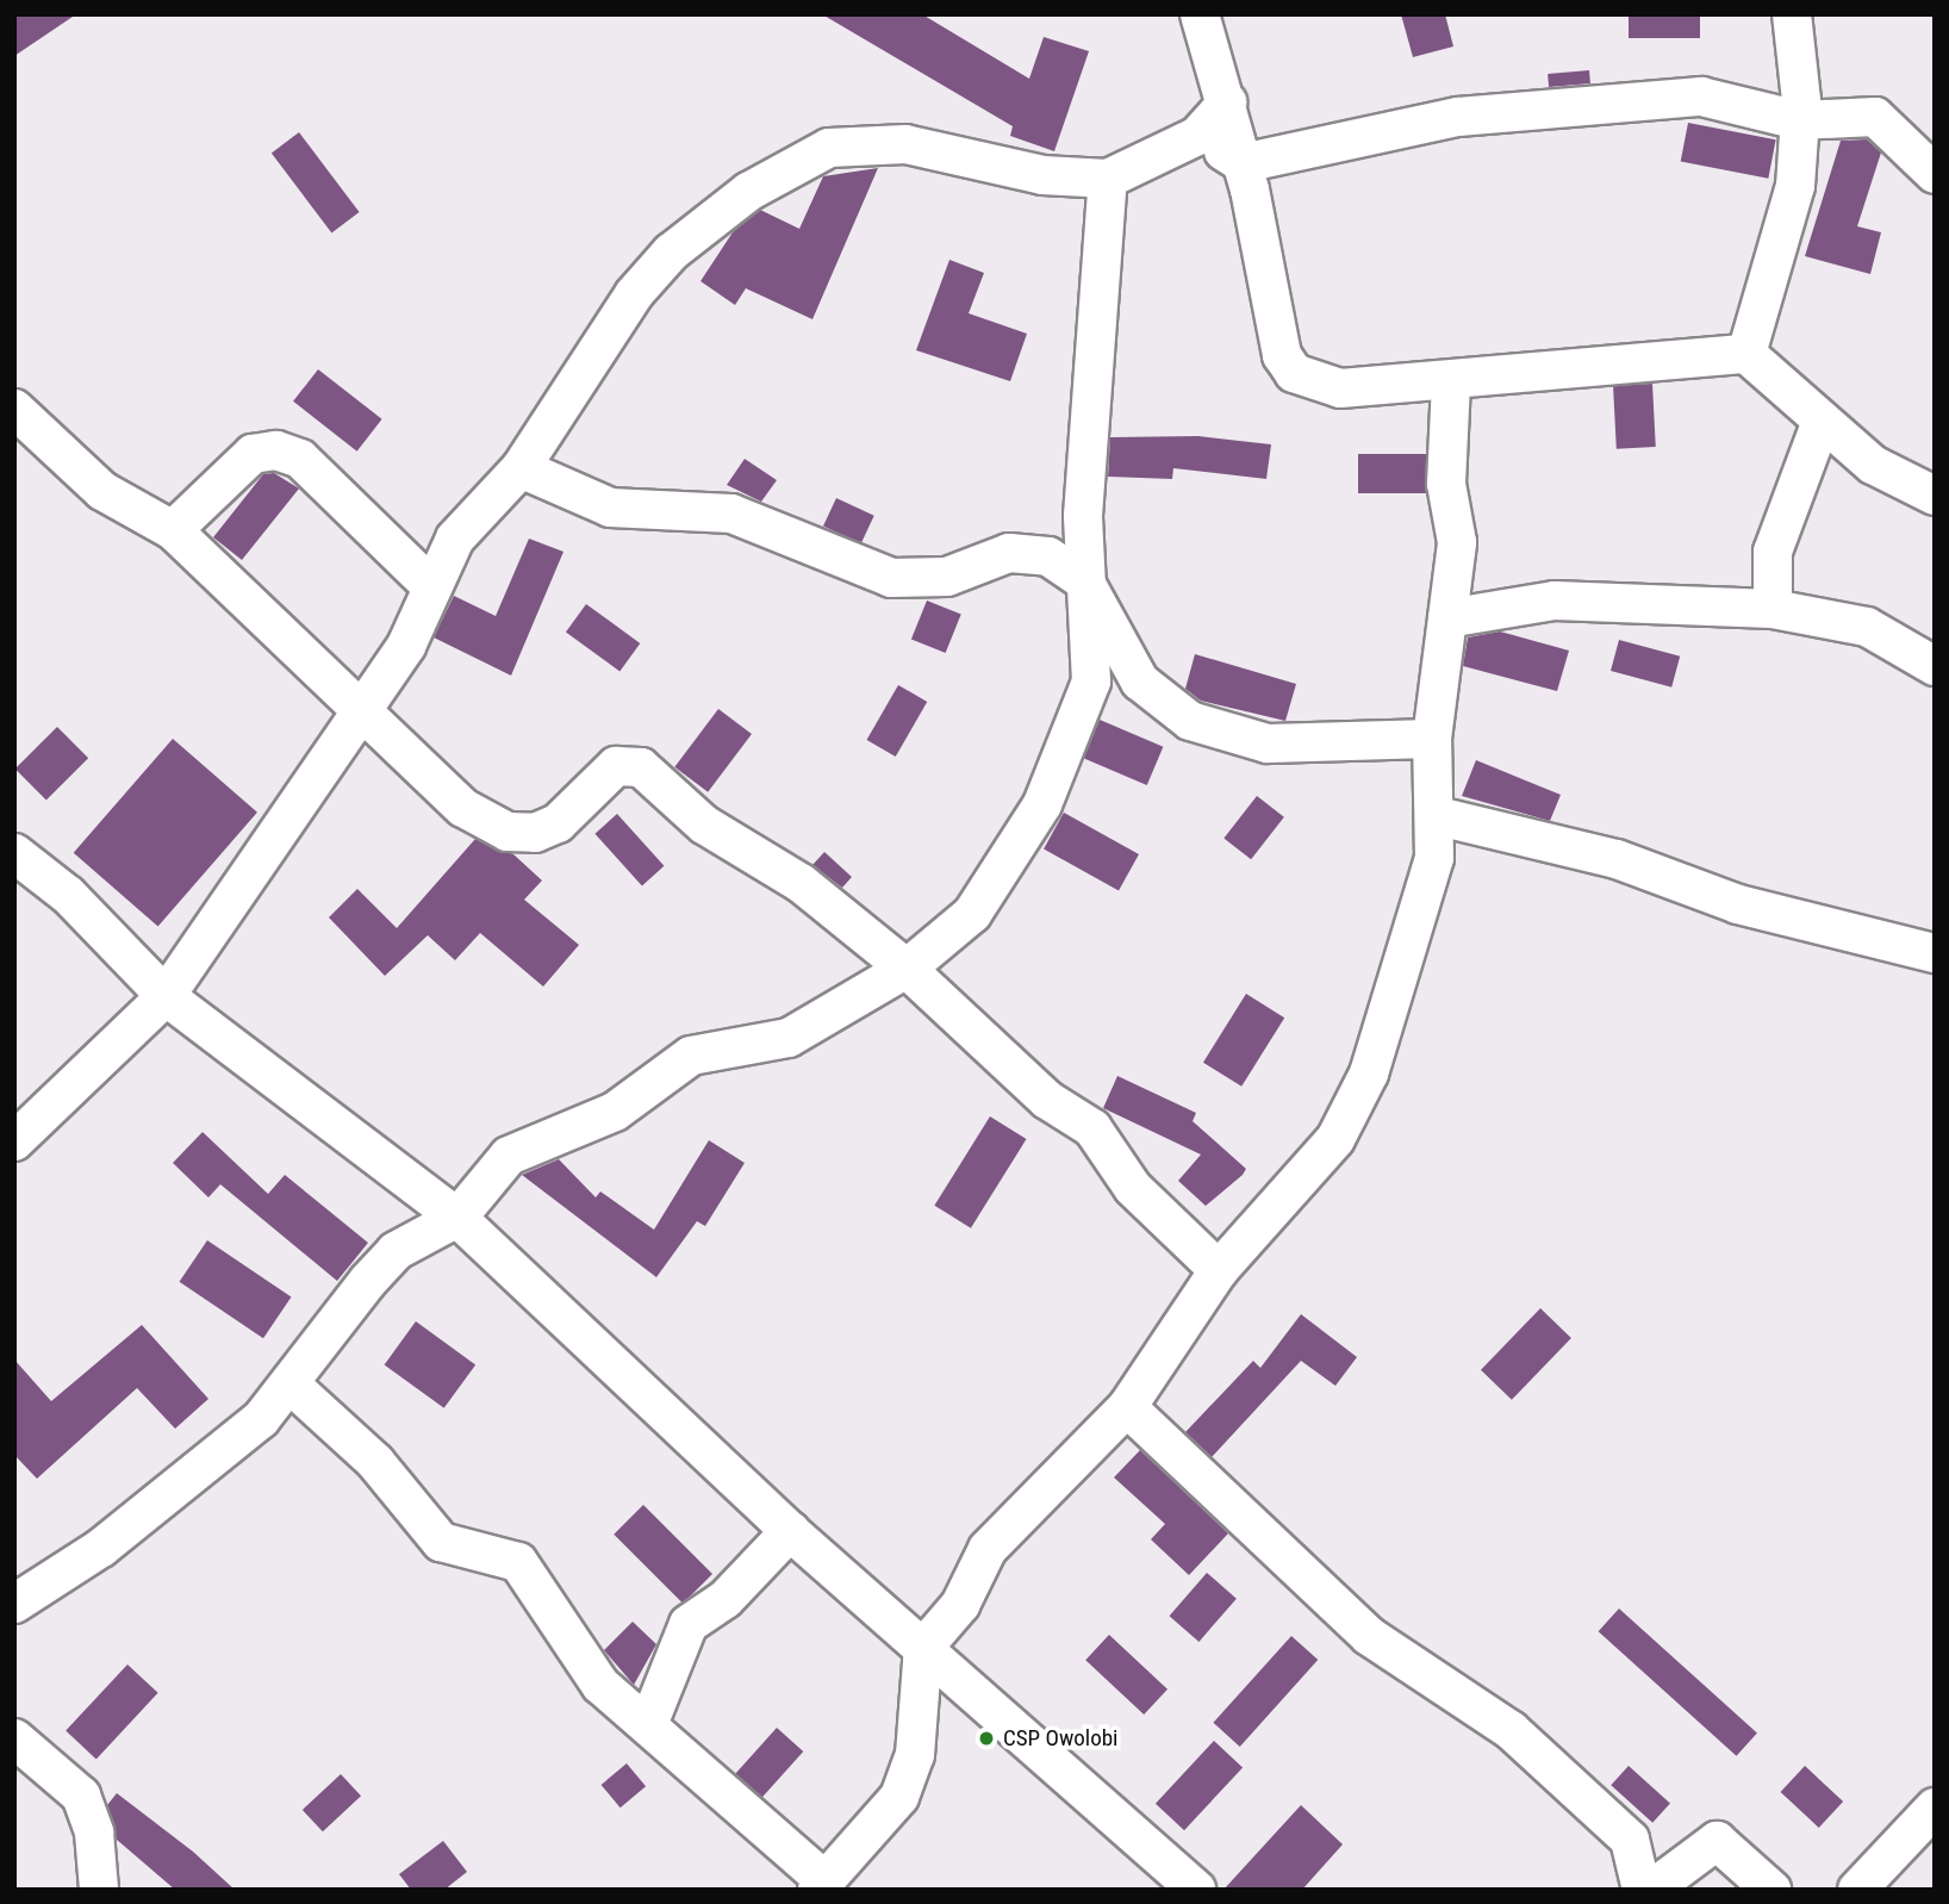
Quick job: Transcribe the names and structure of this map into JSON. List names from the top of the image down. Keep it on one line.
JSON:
{"places":["CSP Owolobi"]}
